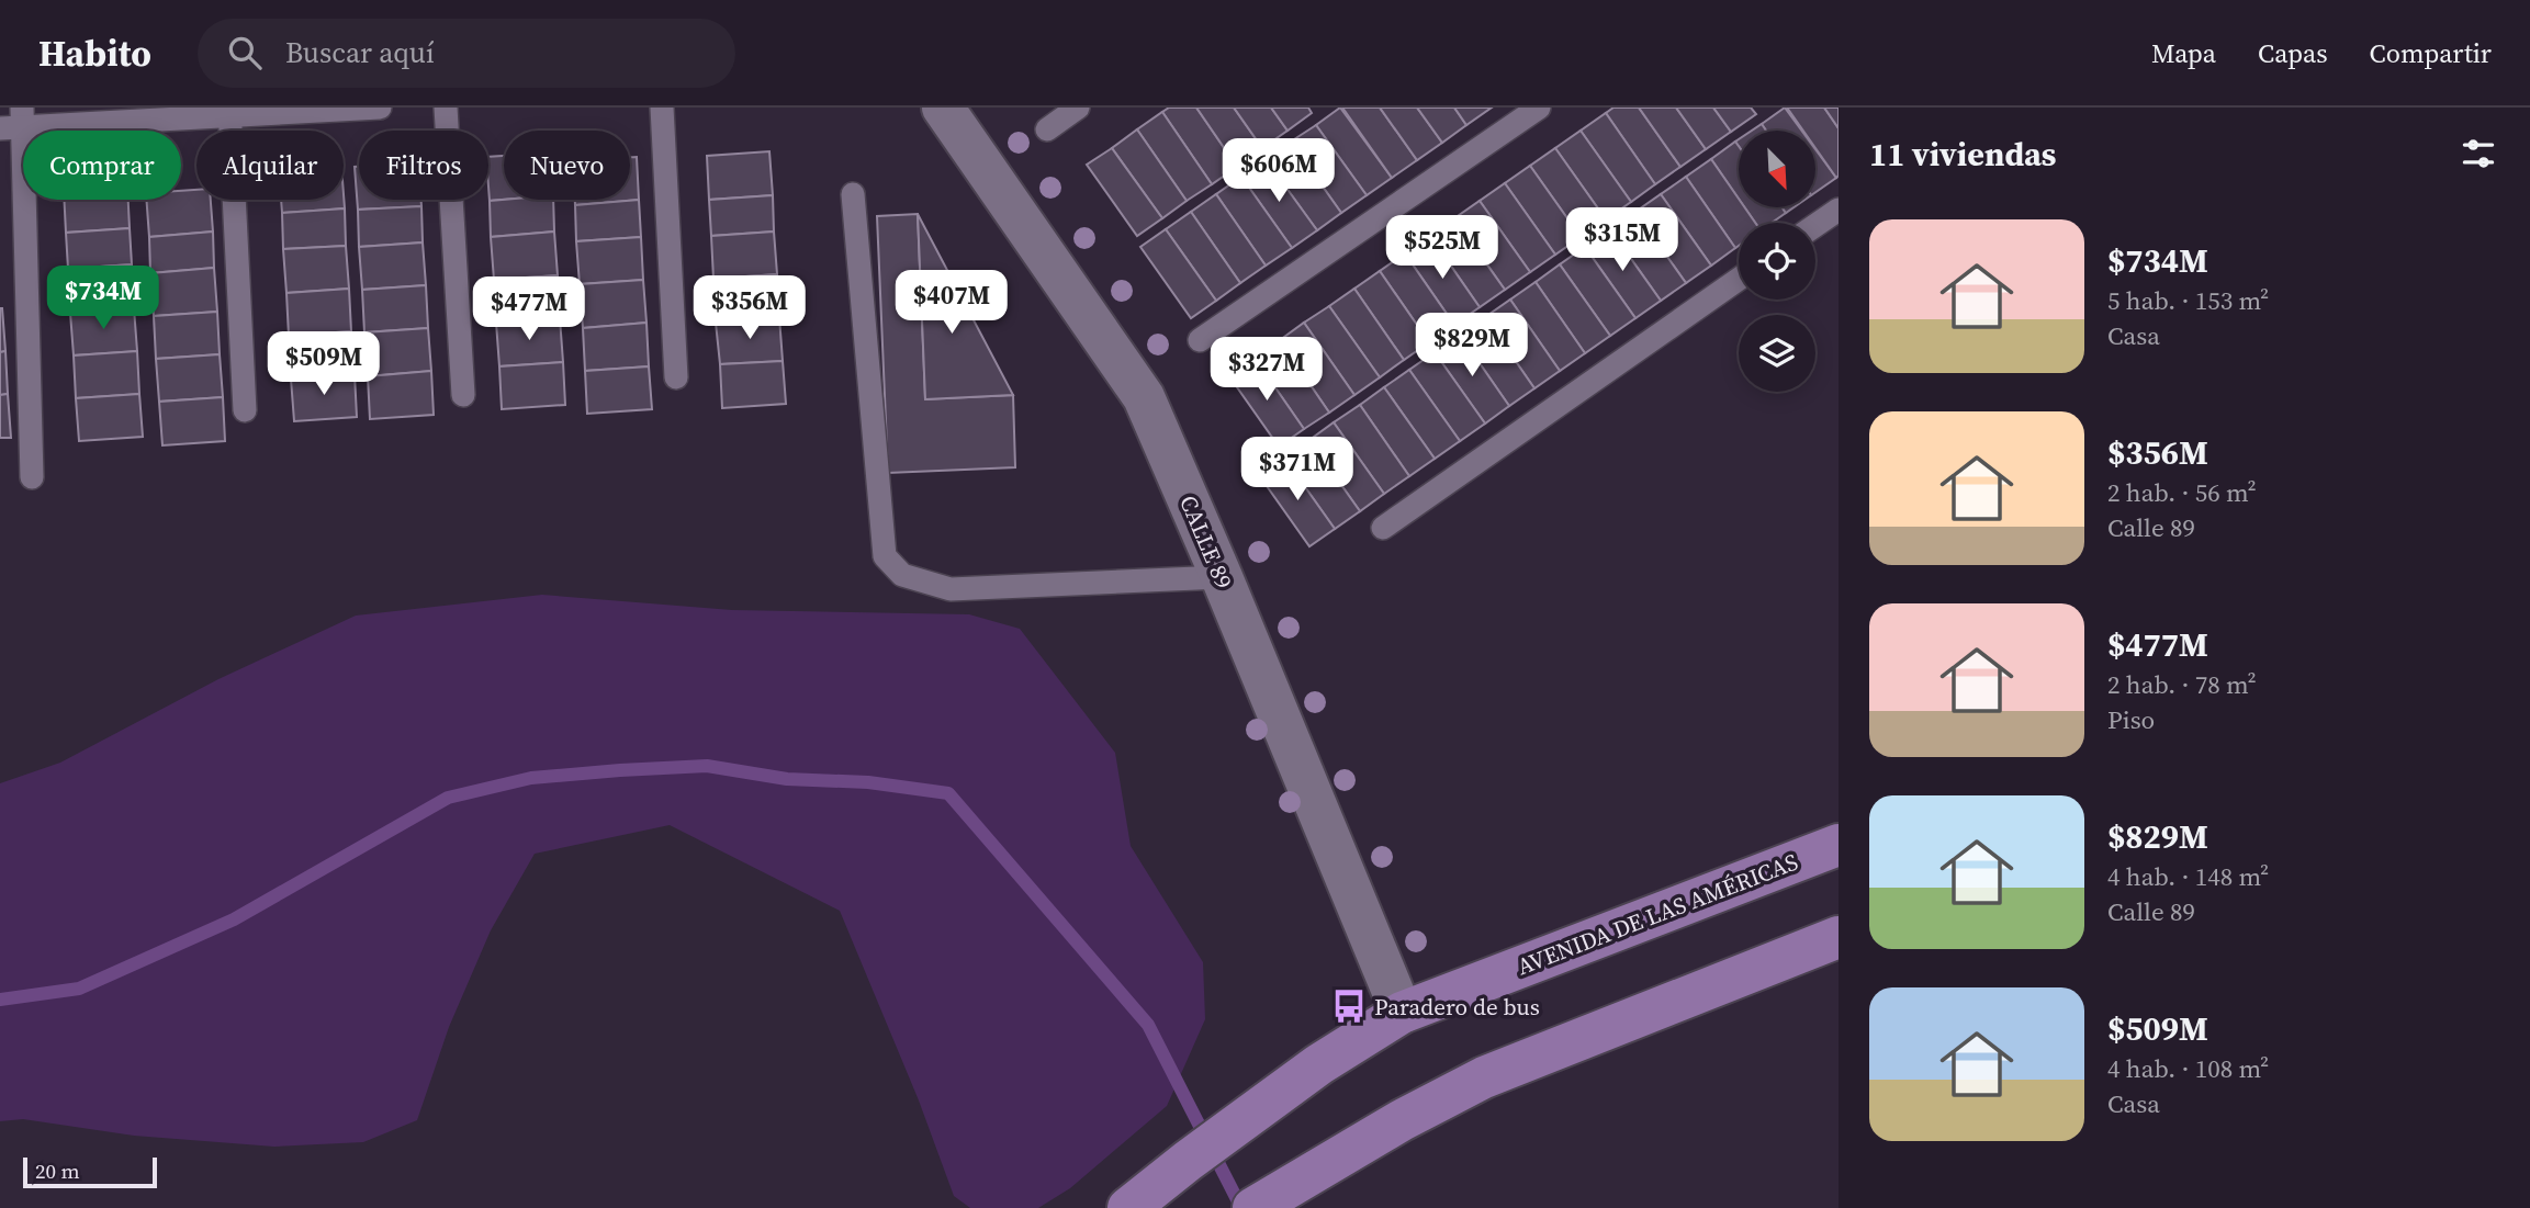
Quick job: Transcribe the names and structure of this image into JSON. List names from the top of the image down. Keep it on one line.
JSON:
{"streets":{"main road":["AVENIDA DE LAS AMÉRICAS"],"street":["CALLE 89"]},"crossings":[["CALLE 89","AVENIDA DE LAS AMÉRICAS"]],"places":{"bus stop":["Paradero de bus"]},"scale_bar":"20 m","north":"bottom right","page":{"header":"Habito","search":"Buscar aquí","nav":["Mapa","Capas","Compartir"],"heading":"11 viviendas","chip":["Comprar","Alquilar","Filtros","Nuevo"],"price":["$606M","$315M","$525M","$734M","$407M","$356M","$477M","$829M","$509M","$327M","$371M"],"list":[{"name":"$734M","note":"5 hab. · 153 m² · Casa"},{"name":"$356M","note":"2 hab. · 56 m² · Calle 89"},{"name":"$477M","note":"2 hab. · 78 m² · Piso"},{"name":"$829M","note":"4 hab. · 148 m² · Calle 89"},{"name":"$509M","note":"4 hab. · 108 m² · Casa"}],"scale":"20 m"}}
